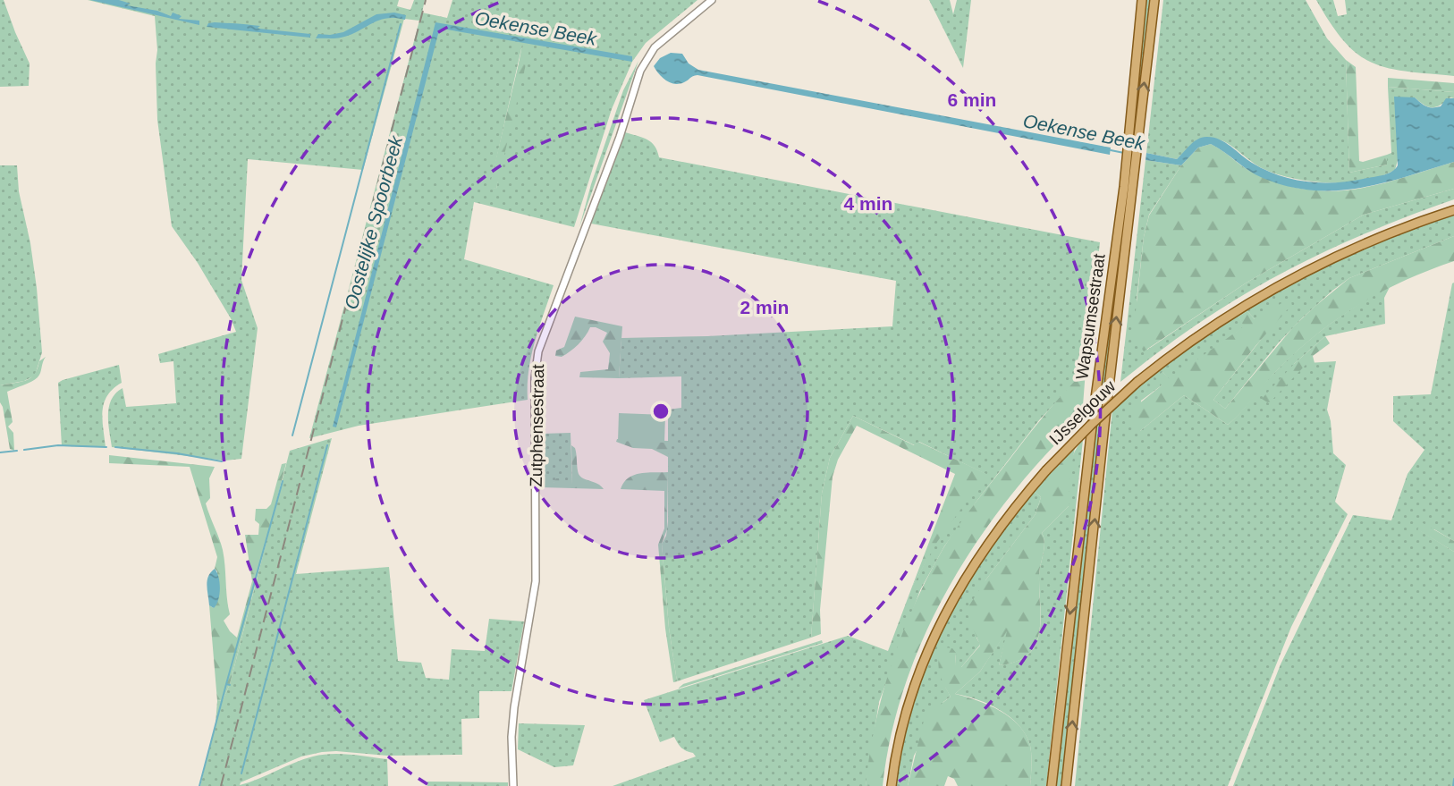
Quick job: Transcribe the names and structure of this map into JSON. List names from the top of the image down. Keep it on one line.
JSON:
{"streets":{"main road":["Wapsumsestraat","IJsselgouw"],"street":["Zutphensestraat"]},"water":["Oekense Beek","Oostelijke Spoorbeek"],"rings":["6 min","4 min","2 min"]}
